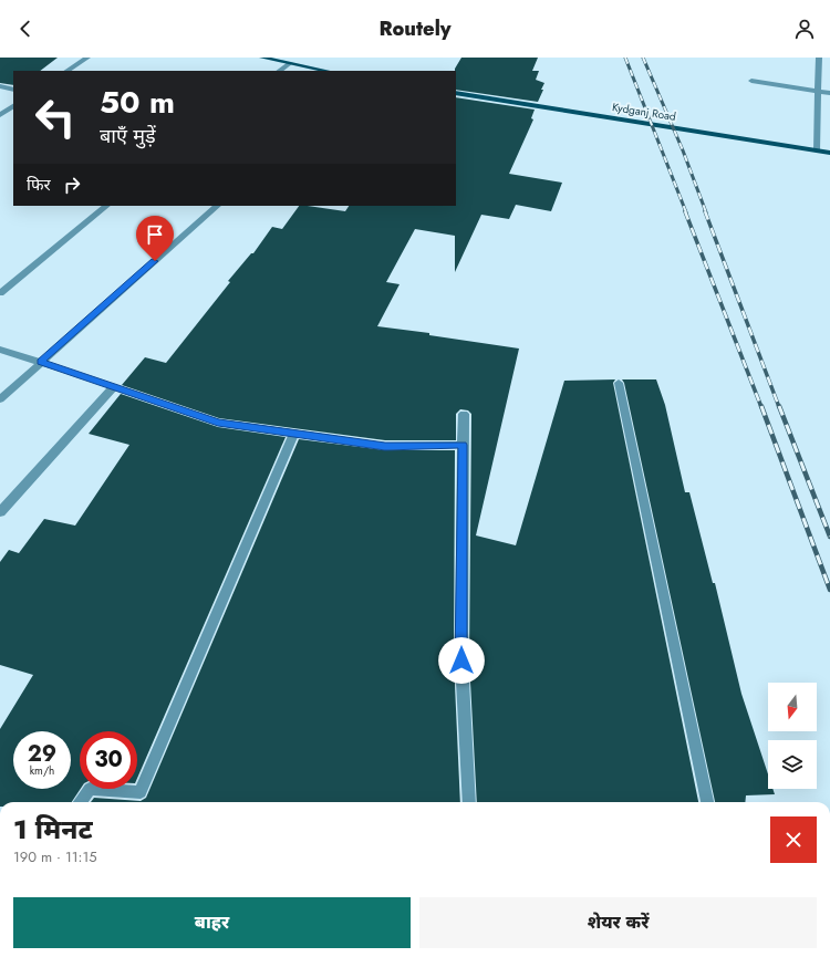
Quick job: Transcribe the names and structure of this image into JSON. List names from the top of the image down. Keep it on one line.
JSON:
{"streets":{"main road":["Kydganj Road"]},"north":"bottom","page":{"header":"Routely","turn":["50 m","बाएँ मुड़ें"],"then":"फिर","speed":"29 km/h","limit":"30","heading":["1 मिनट","190 m · 11:15"],"buttons":["बाहर","शेयर करें"]}}
